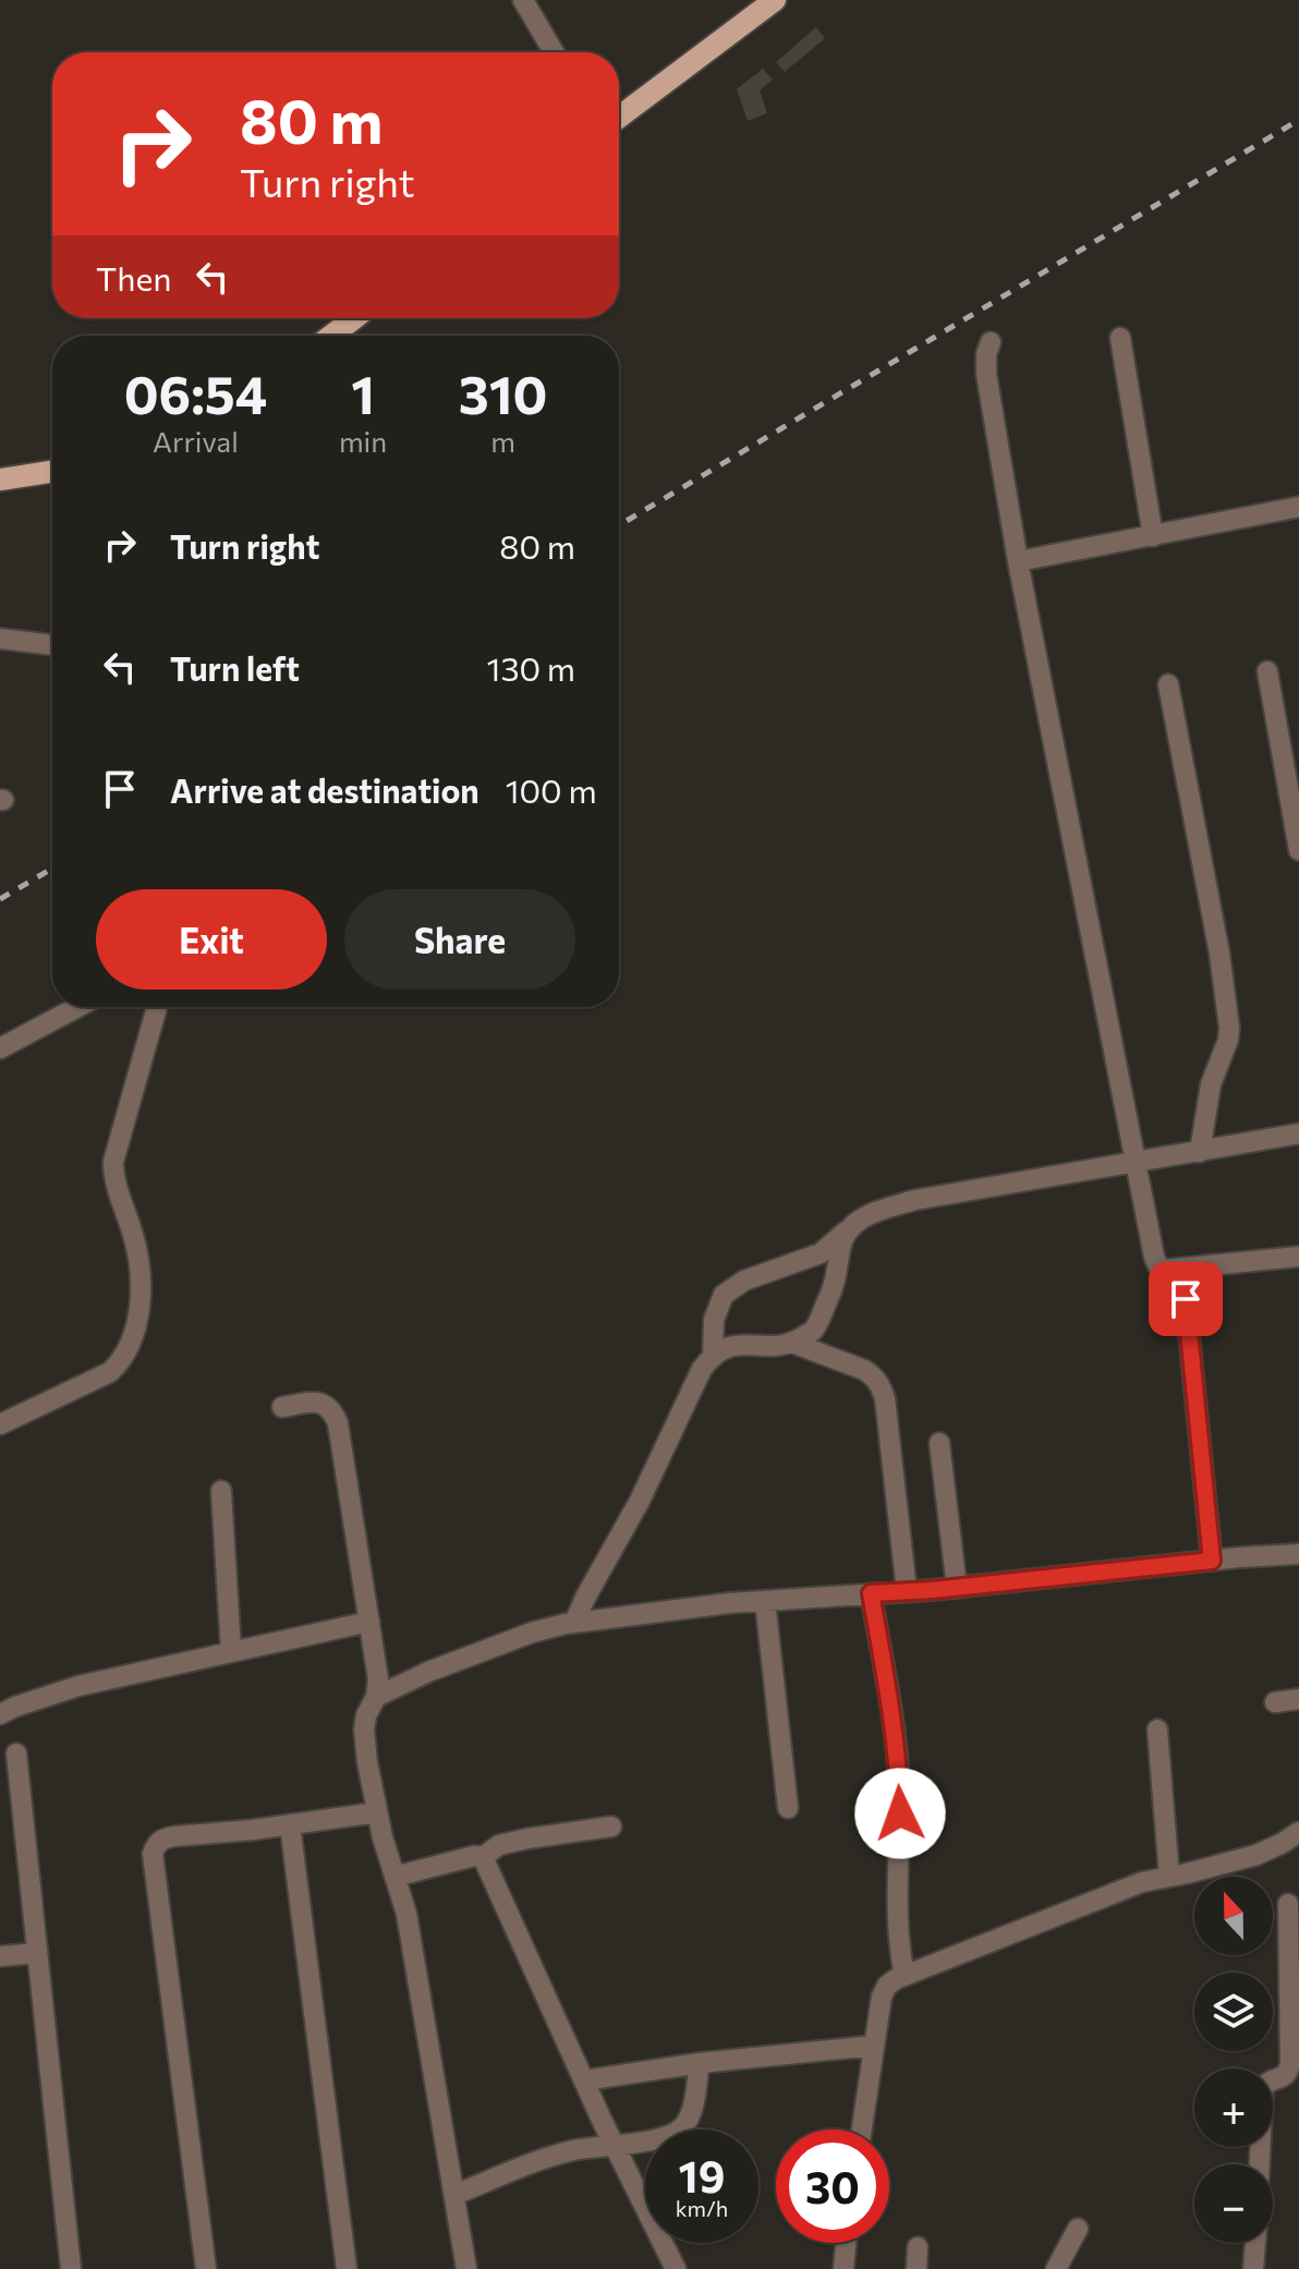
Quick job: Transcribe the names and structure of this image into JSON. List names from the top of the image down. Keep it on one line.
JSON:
{"north":"top","page":{"turn":["80 m","Turn right"],"then":"Then","eta":["06:54","Arrival","1","min","310","m"],"list":[{"name":"Turn right","value":"80 m"},{"name":"Turn left","value":"130 m"},{"name":"Arrive at destination","value":"100 m"}],"buttons":["Exit","Share"],"map_buttons":["+","−"],"speed":"19 km/h","limit":"30"}}
